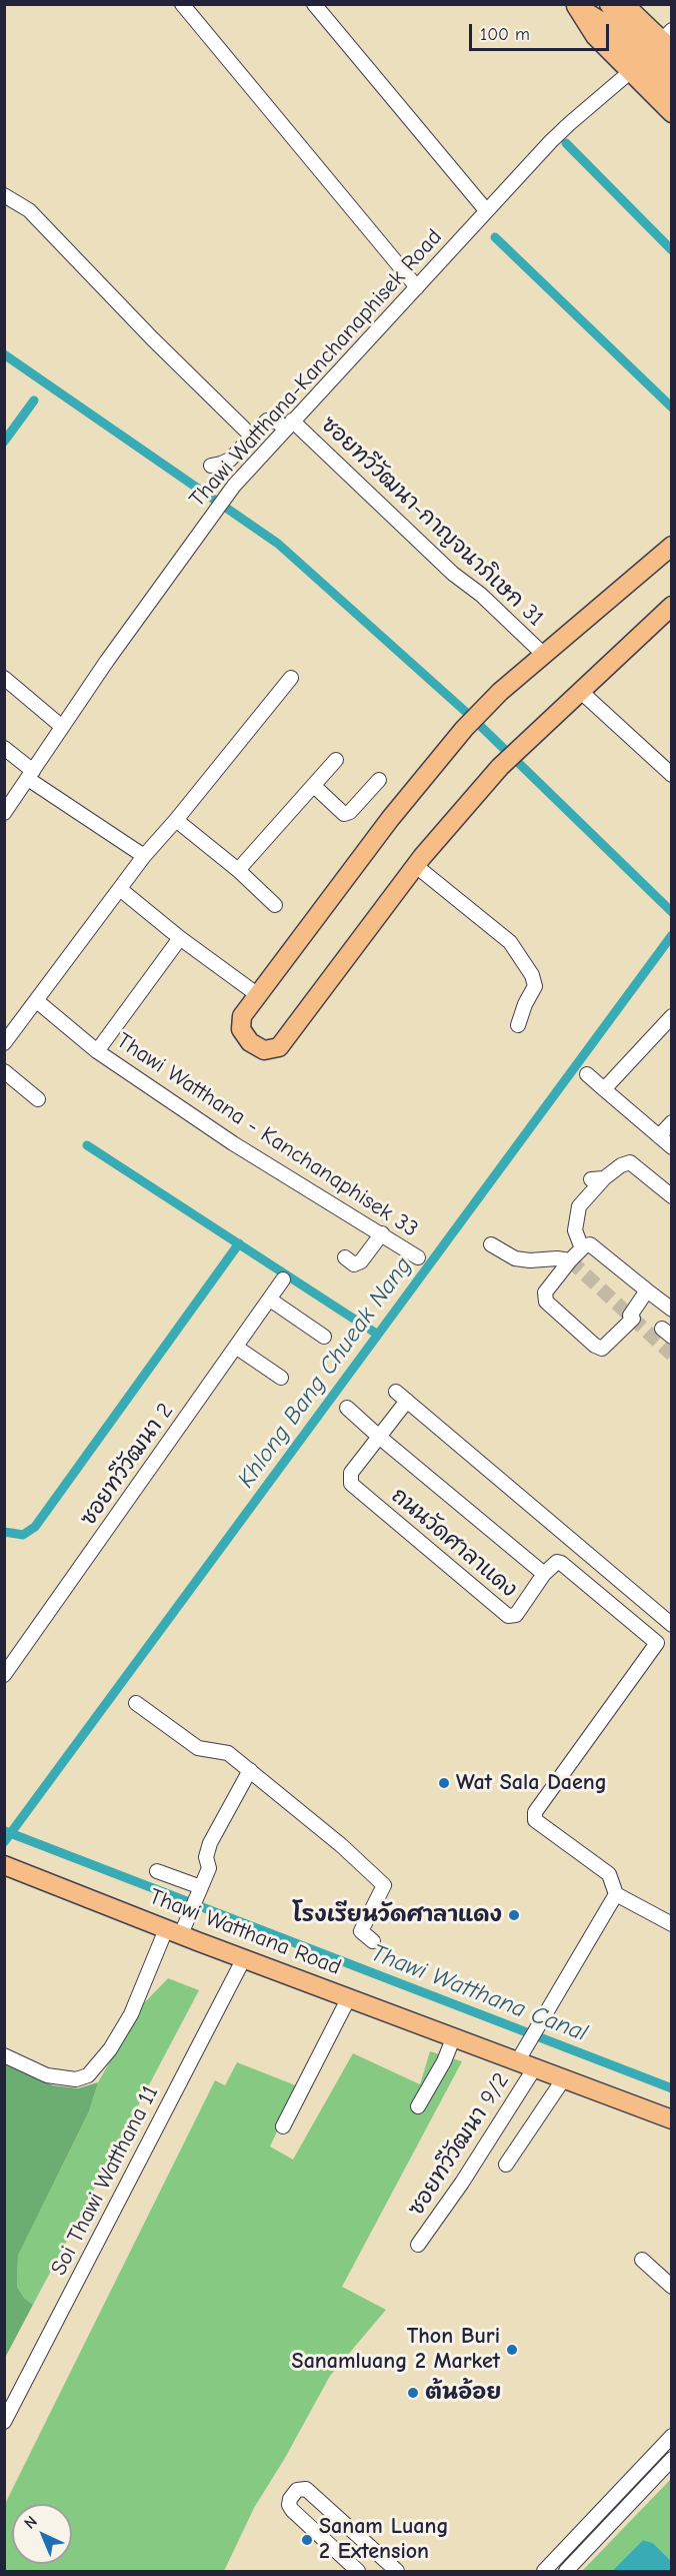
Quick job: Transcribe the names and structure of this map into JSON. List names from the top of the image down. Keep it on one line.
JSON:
{"streets":{"main road":["Thawi Watthana Road"],"street":["Thawi Watthana-Kanchanaphisek Road","ซอยทวีวัฒนา-กาญจนาภิเษก 31","Thawi Watthana - Kanchanaphisek 33","ซอยทวีวัฒนา 2","ถนนวัดศาลาแดง","ซอยทวีวัฒนา 9/2","Soi Thawi Watthana 11"]},"crossings":[["Thawi Watthana-Kanchanaphisek Road","ซอยทวีวัฒนา-กาญจนาภิเษก 31"],["Thawi Watthana Road","ซอยทวีวัฒนา 9/2"],["Thawi Watthana Road","Soi Thawi Watthana 11"]],"water":["Khlong Bang Chueak Nang","Thawi Watthana Canal"],"places":["Wat Sala Daeng","โรงเรียนวัดศาลาแดง","Thon Buri Sanamluang 2 Market","ต้นอ้อย","Sanam Luang 2 Extension"],"scale_bar":"100 m","north":"top left"}
